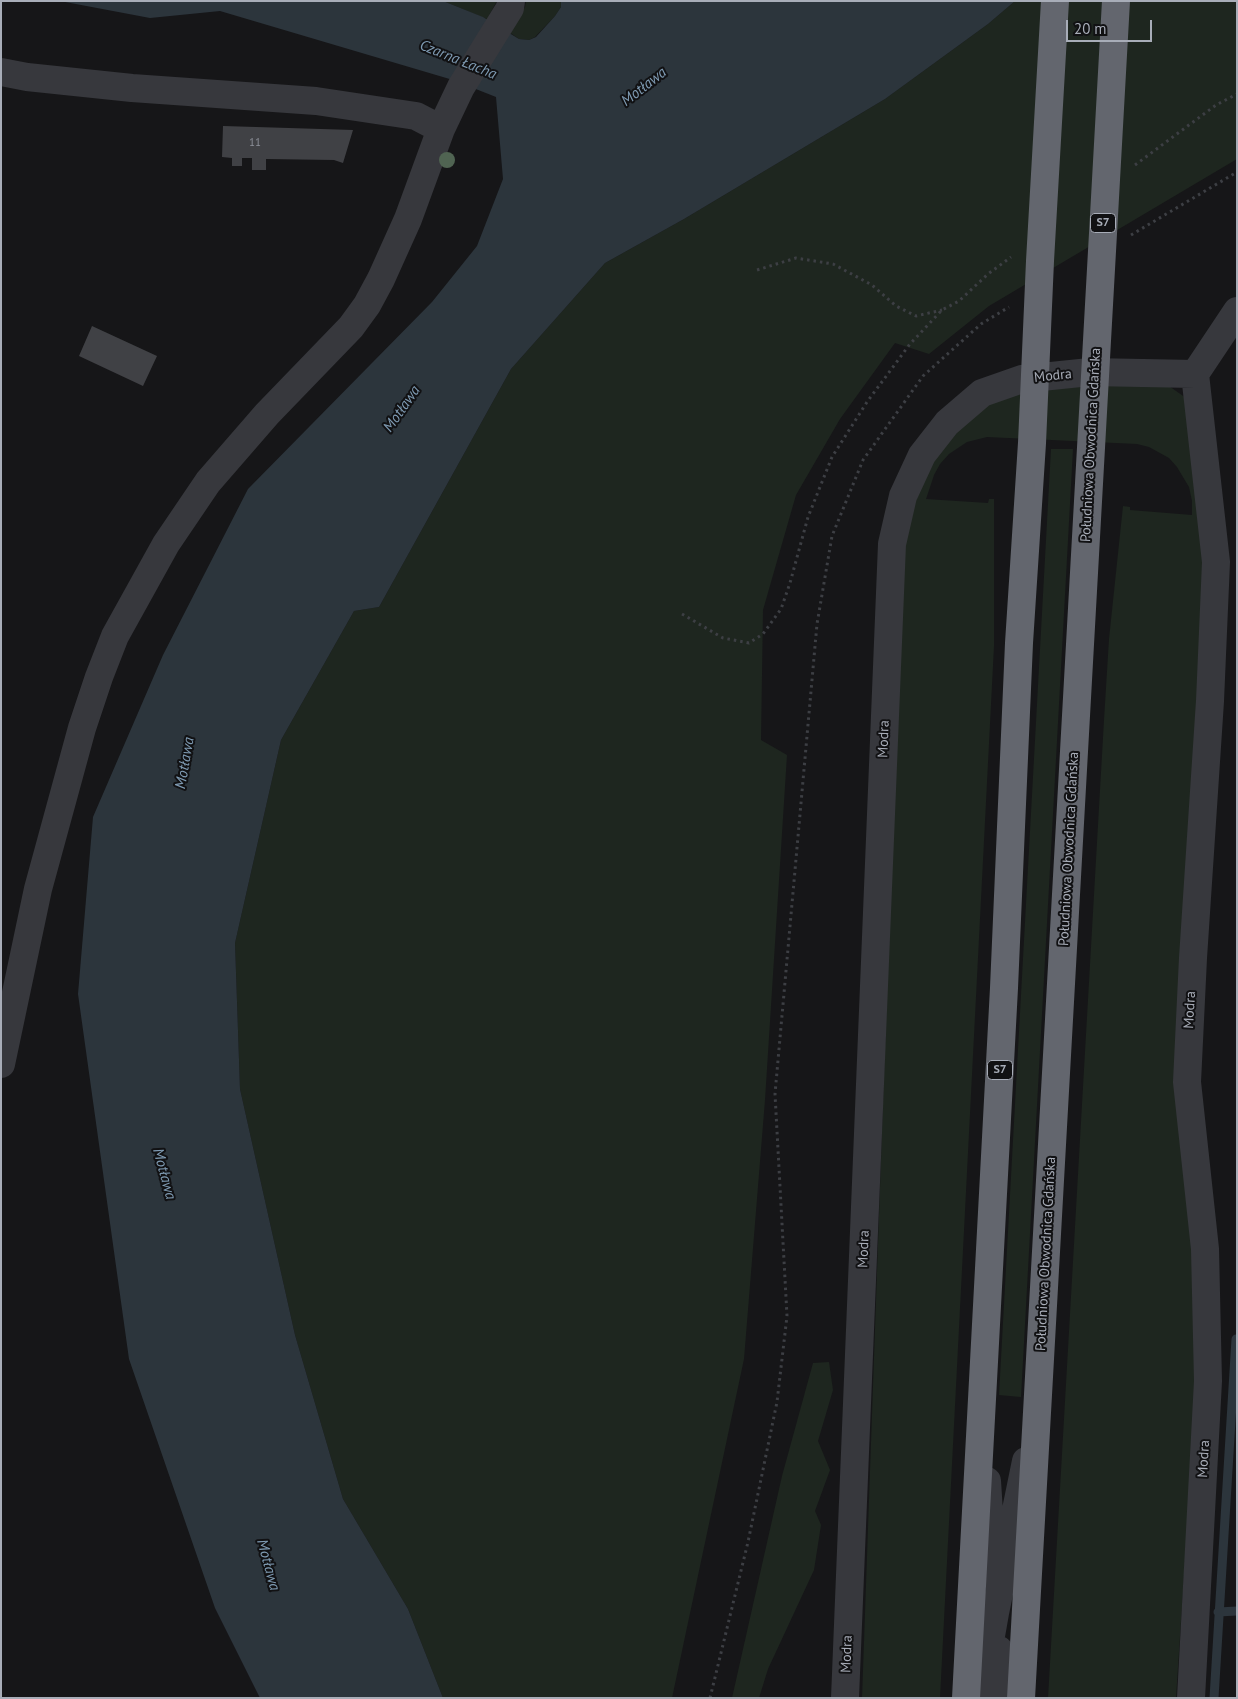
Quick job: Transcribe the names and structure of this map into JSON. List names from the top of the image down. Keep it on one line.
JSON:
{"streets":{"highway":["S7","Południowa Obwodnica Gdańska"],"street":["Modra"]},"water":["Czarna Łacha","Motława"],"house_numbers":["11"],"scale_bar":"20 m"}
